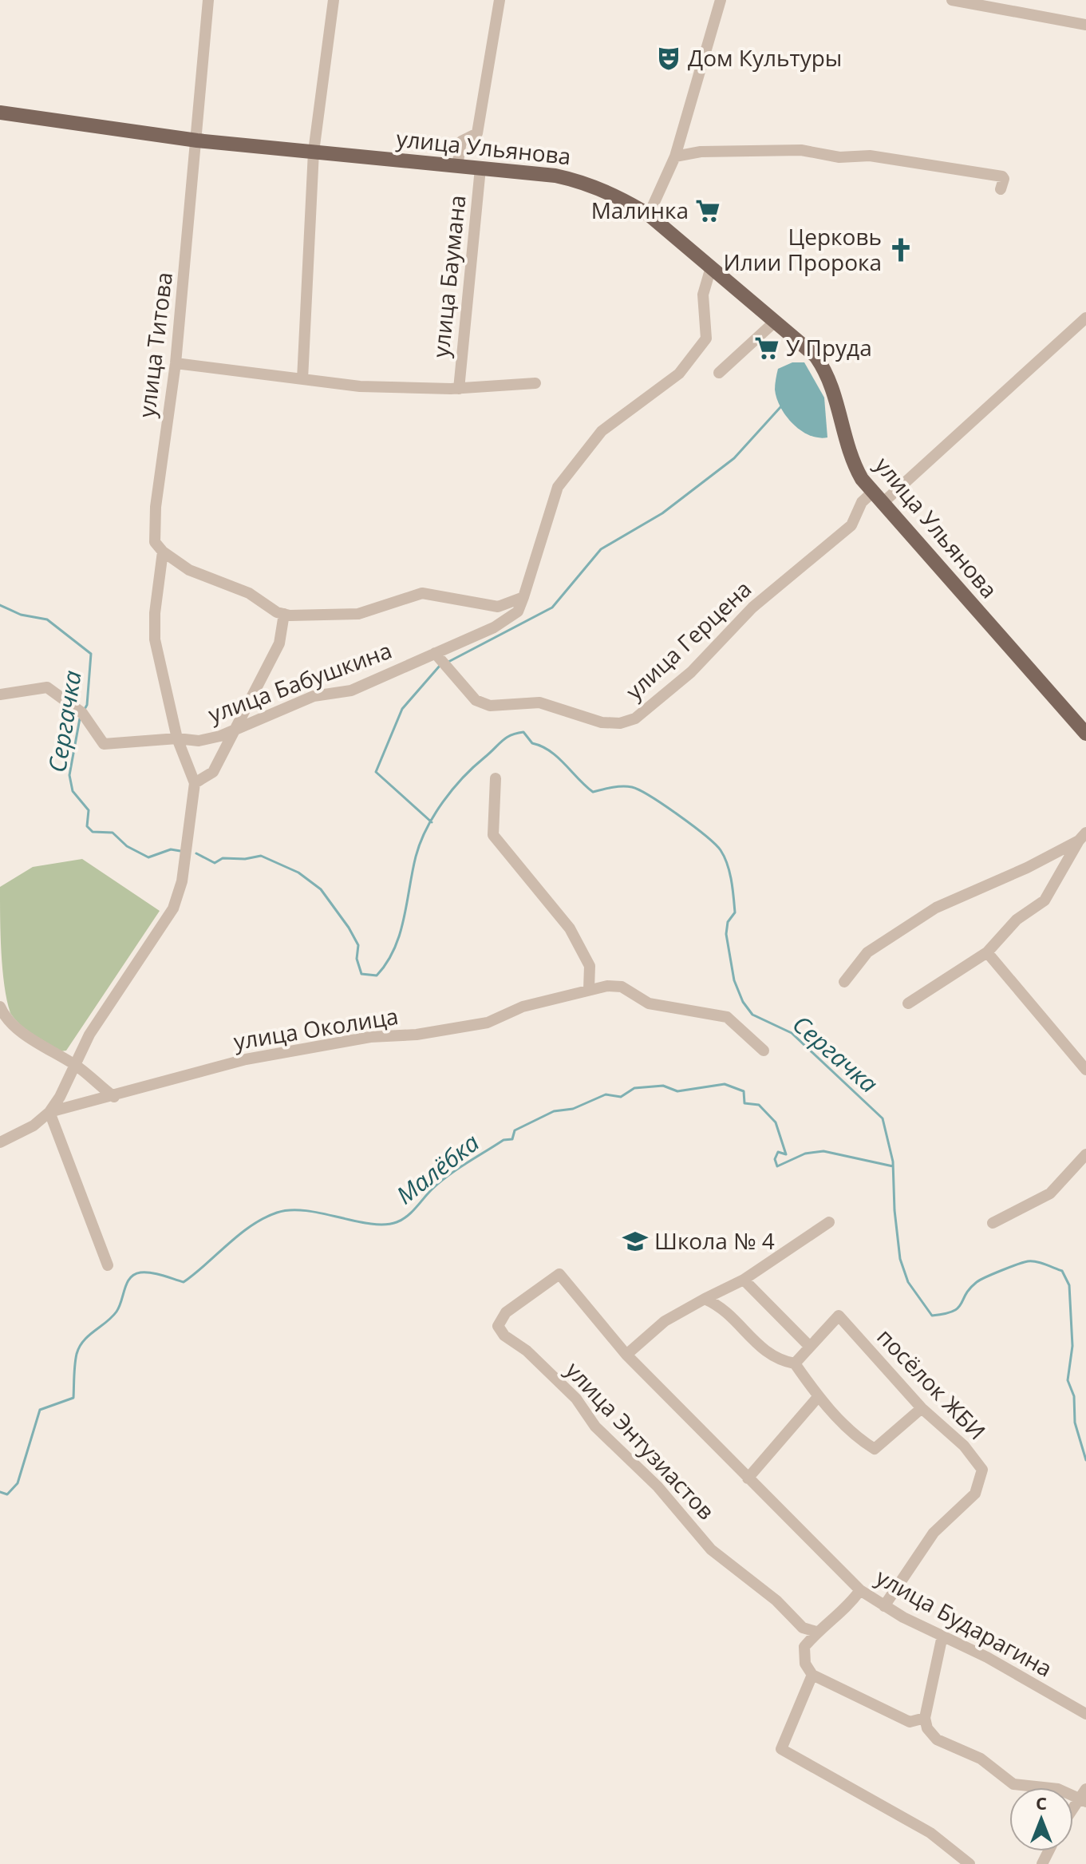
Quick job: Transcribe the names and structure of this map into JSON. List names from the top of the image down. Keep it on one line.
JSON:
{"streets":{"main road":["улица Ульянова"],"street":["улица Баумана","улица Титова","улица Герцена","улица Бабушкина","улица Околица","посёлок ЖБИ","улица Энтузиастов","улица Бударагина"]},"crossings":[["улица Ульянова","улица Баумана"],["улица Ульянова","улица Титова"],["улица Ульянова","улица Герцена"],["улица Титова","улица Бабушкина"],["улица Герцена","улица Бабушкина"],["посёлок ЖБИ","улица Бударагина"],["улица Энтузиастов","улица Бударагина"]],"water":["Сергачка","Малёбка"],"places":{"theatre":["Дом Культуры"],"supermarket":["Малинка","У Пруда"],"church":["Церковь Илии Пророка"],"school or university":["Школа № 4"]},"north":"top"}
